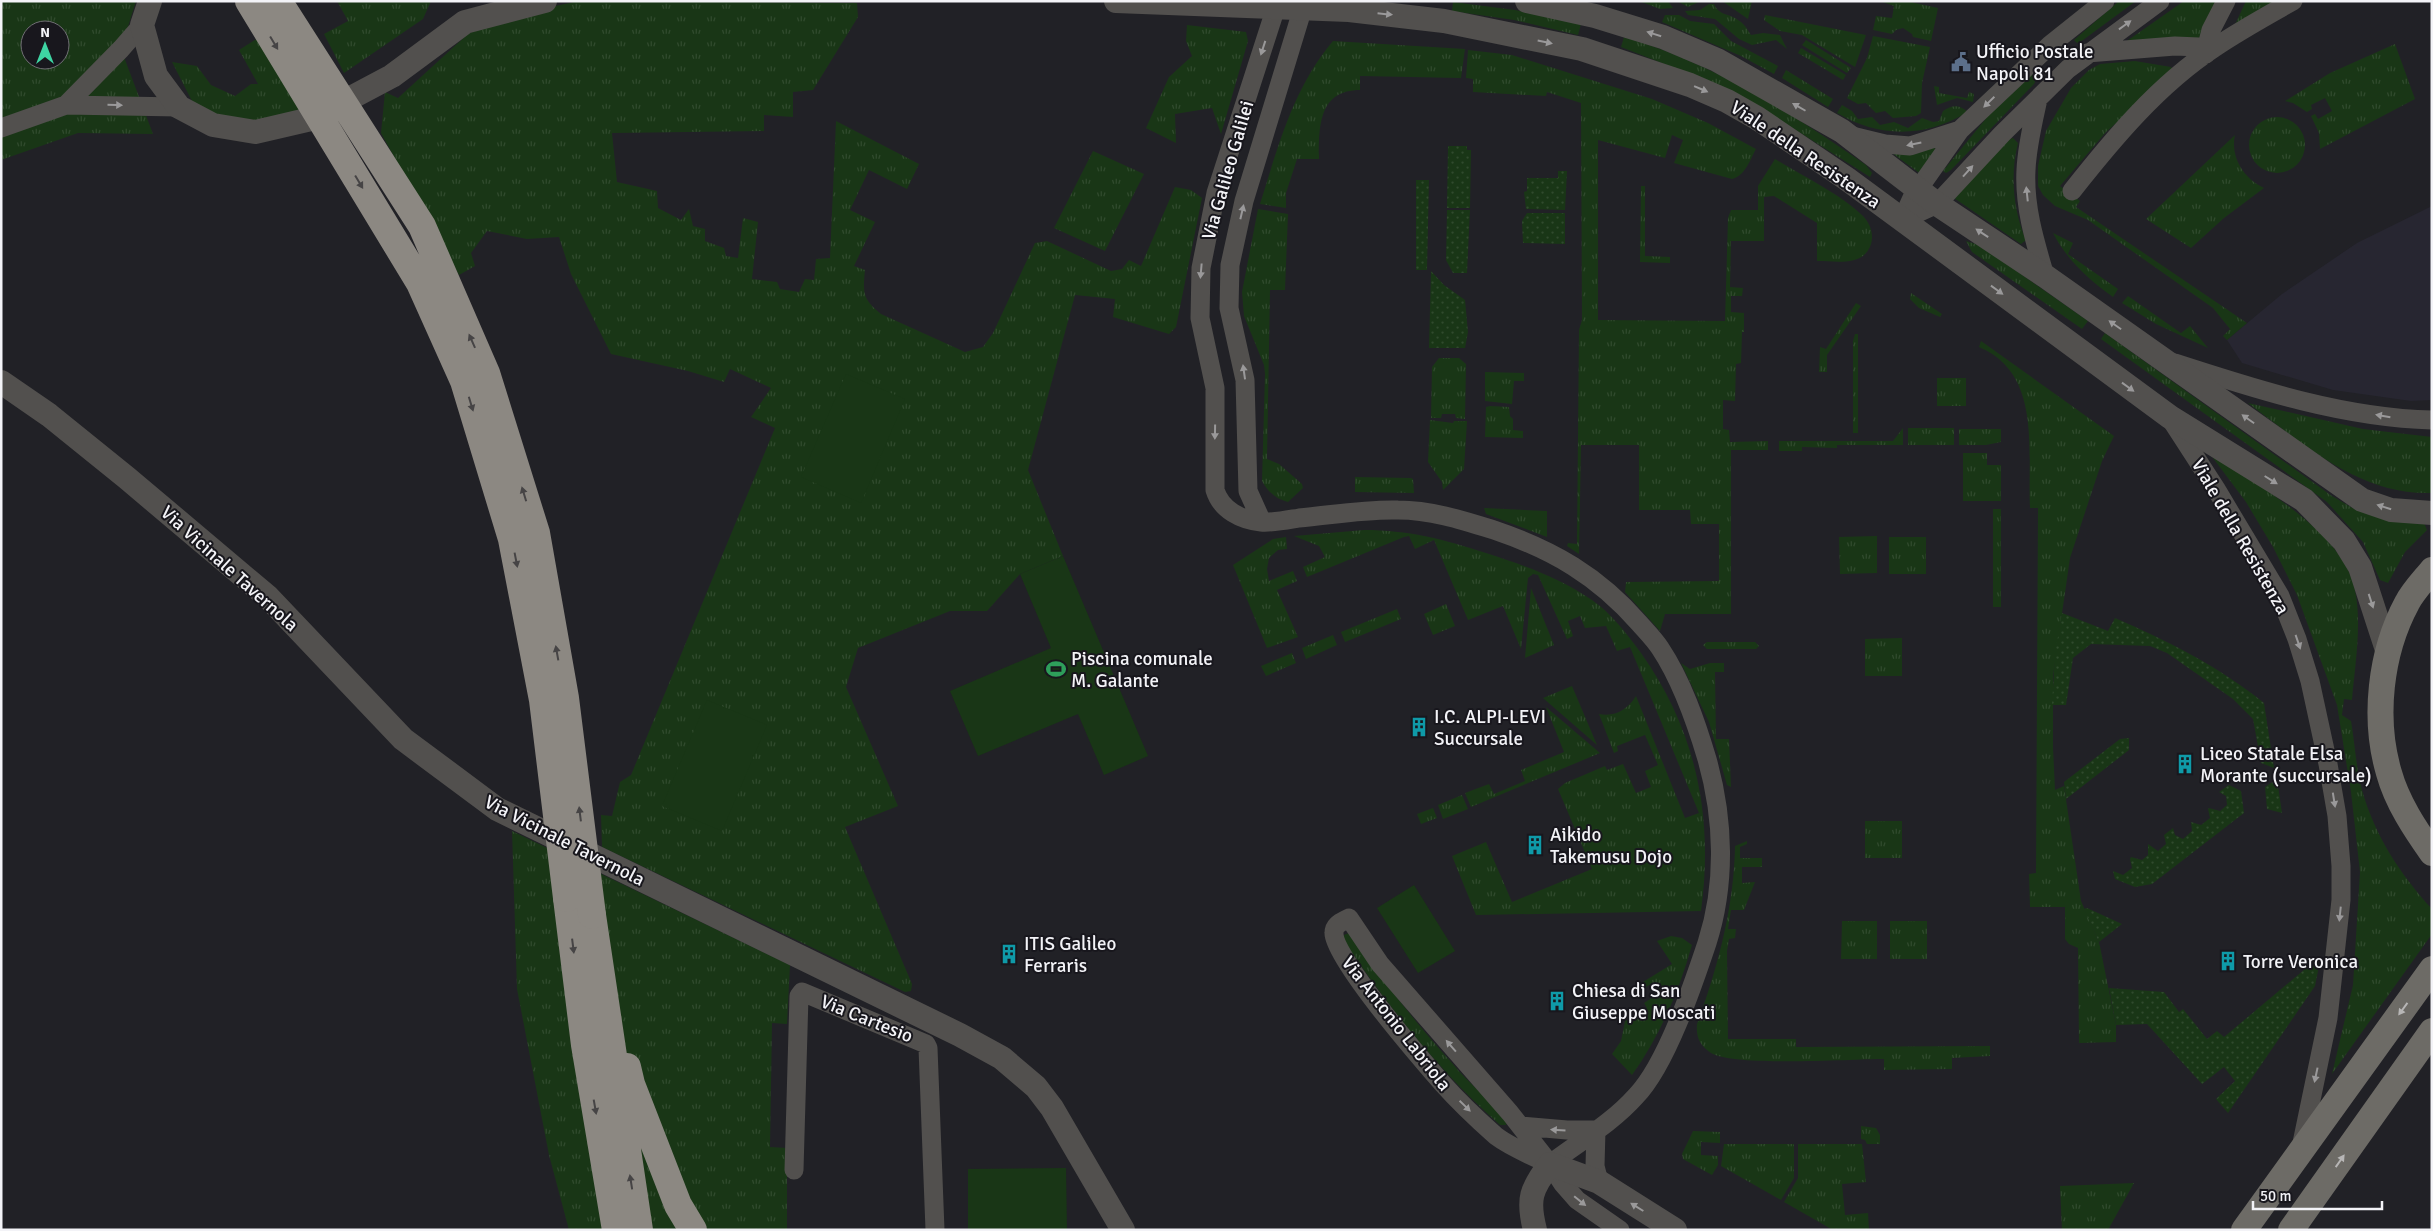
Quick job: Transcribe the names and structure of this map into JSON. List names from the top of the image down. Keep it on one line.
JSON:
{"streets":{"main road":["Viale della Resistenza"],"street":["Via Galileo Galilei","Via Vicinale Tavernola","Via Cartesio","Via Antonio Labriola"]},"crossings":[["Viale della Resistenza","Via Galileo Galilei"],["Via Galileo Galilei","Via Antonio Labriola"]],"places":{"public building":["Ufficio Postale Napoli 81"],"sports":["Piscina comunale M. Galante"],"building":["I.C. ALPI-LEVI Succursale","Liceo Statale Elsa Morante (succursale)","Aikido Takemusu Dojo","ITIS Galileo Ferraris","Torre Veronica","Chiesa di San Giuseppe Moscati"]},"scale_bar":"50 m","north":"top"}
